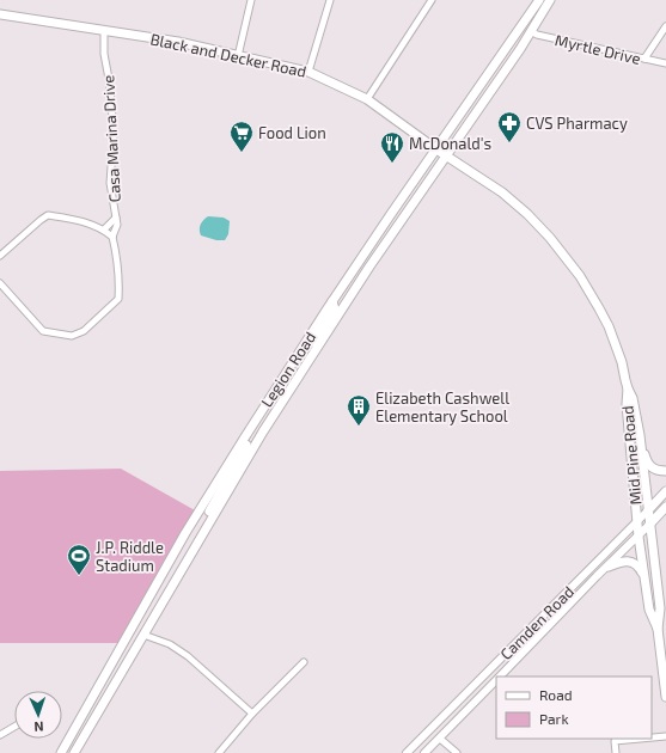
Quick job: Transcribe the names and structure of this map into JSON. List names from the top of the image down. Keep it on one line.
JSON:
{"streets":{"main road":["Black and Decker Road","Legion Road","Mid Pine Road","Camden Road"],"street":["Myrtle Drive","Casa Marina Drive"]},"crossings":[["Myrtle Drive","Legion Road"],["Black and Decker Road","Casa Marina Drive"],["Black and Decker Road","Legion Road"],["Black and Decker Road","Mid Pine Road"],["Legion Road","Mid Pine Road"],["Mid Pine Road","Camden Road"]],"places":{"pharmacy":["CVS Pharmacy"],"supermarket":["Food Lion"],"restaurant":["McDonald's"],"building":["Elizabeth Cashwell Elementary School"],"sports":["J.P. Riddle Stadium"]},"legend":["Road","Park"],"north":"bottom"}
